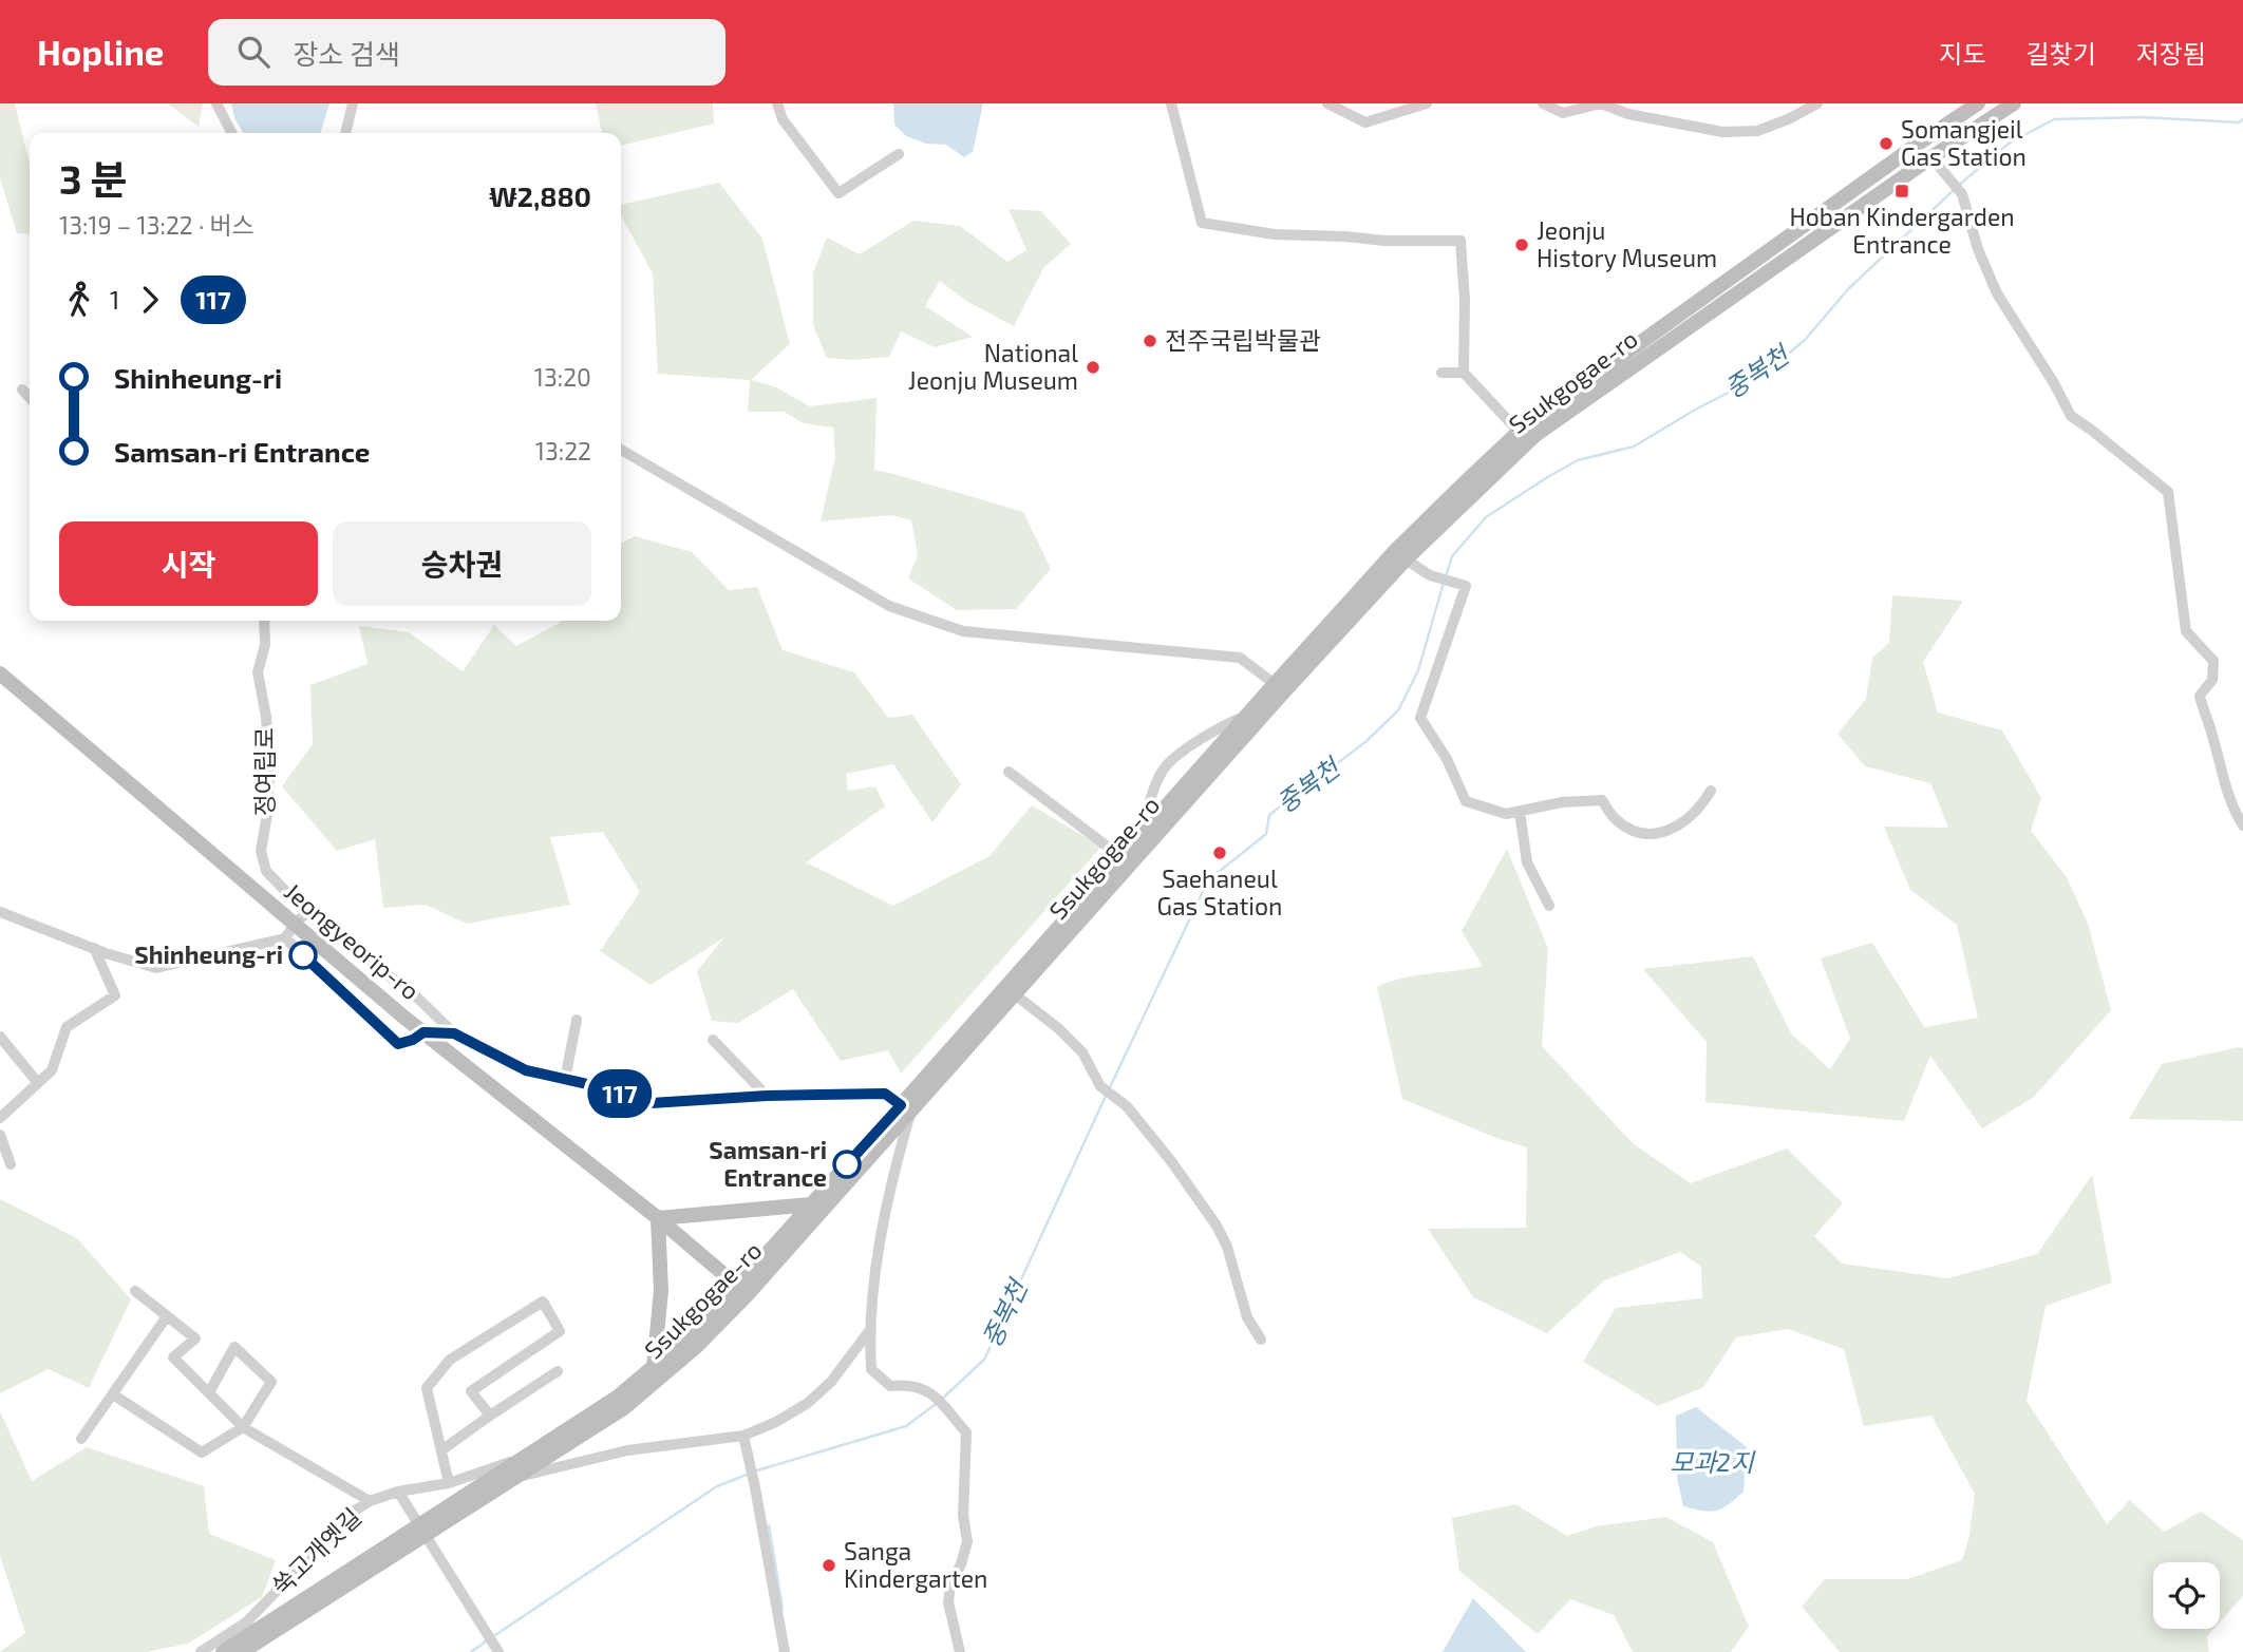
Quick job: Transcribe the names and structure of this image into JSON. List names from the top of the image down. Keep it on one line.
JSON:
{"streets":{"street":["Ssukgogae-ro","정여립로","Jeongyeorip-ro","쑥고개옛길"]},"crossings":[["Ssukgogae-ro","정여립로"],["Ssukgogae-ro","Jeongyeorip-ro"],["Ssukgogae-ro","쑥고개옛길"],["정여립로","Jeongyeorip-ro"]],"water":["중복천","모과2지"],"places":{"other":["Somangjeil Gas Station","Jeonju History Museum","전주국립박물관","National Jeonju Museum","Saehaneul Gas Station","Shinheung-ri","Samsan-ri Entrance","Sanga Kindergarten"],"transit":["Hoban Kindergarden Entrance"]},"lines":["bus line 117"],"page":{"header":"Hopline","search":"장소 검색","nav":["지도","길찾기","저장됨"],"on_map":"117","heading":["3 분","13:19 – 13:22 · 버스","₩2,880"],"legs":["1","117"],"list":[{"name":"Shinheung-ri","value":"13:20"},{"name":"Samsan-ri Entrance","value":"13:22"}],"buttons":["시작","승차권"]}}
